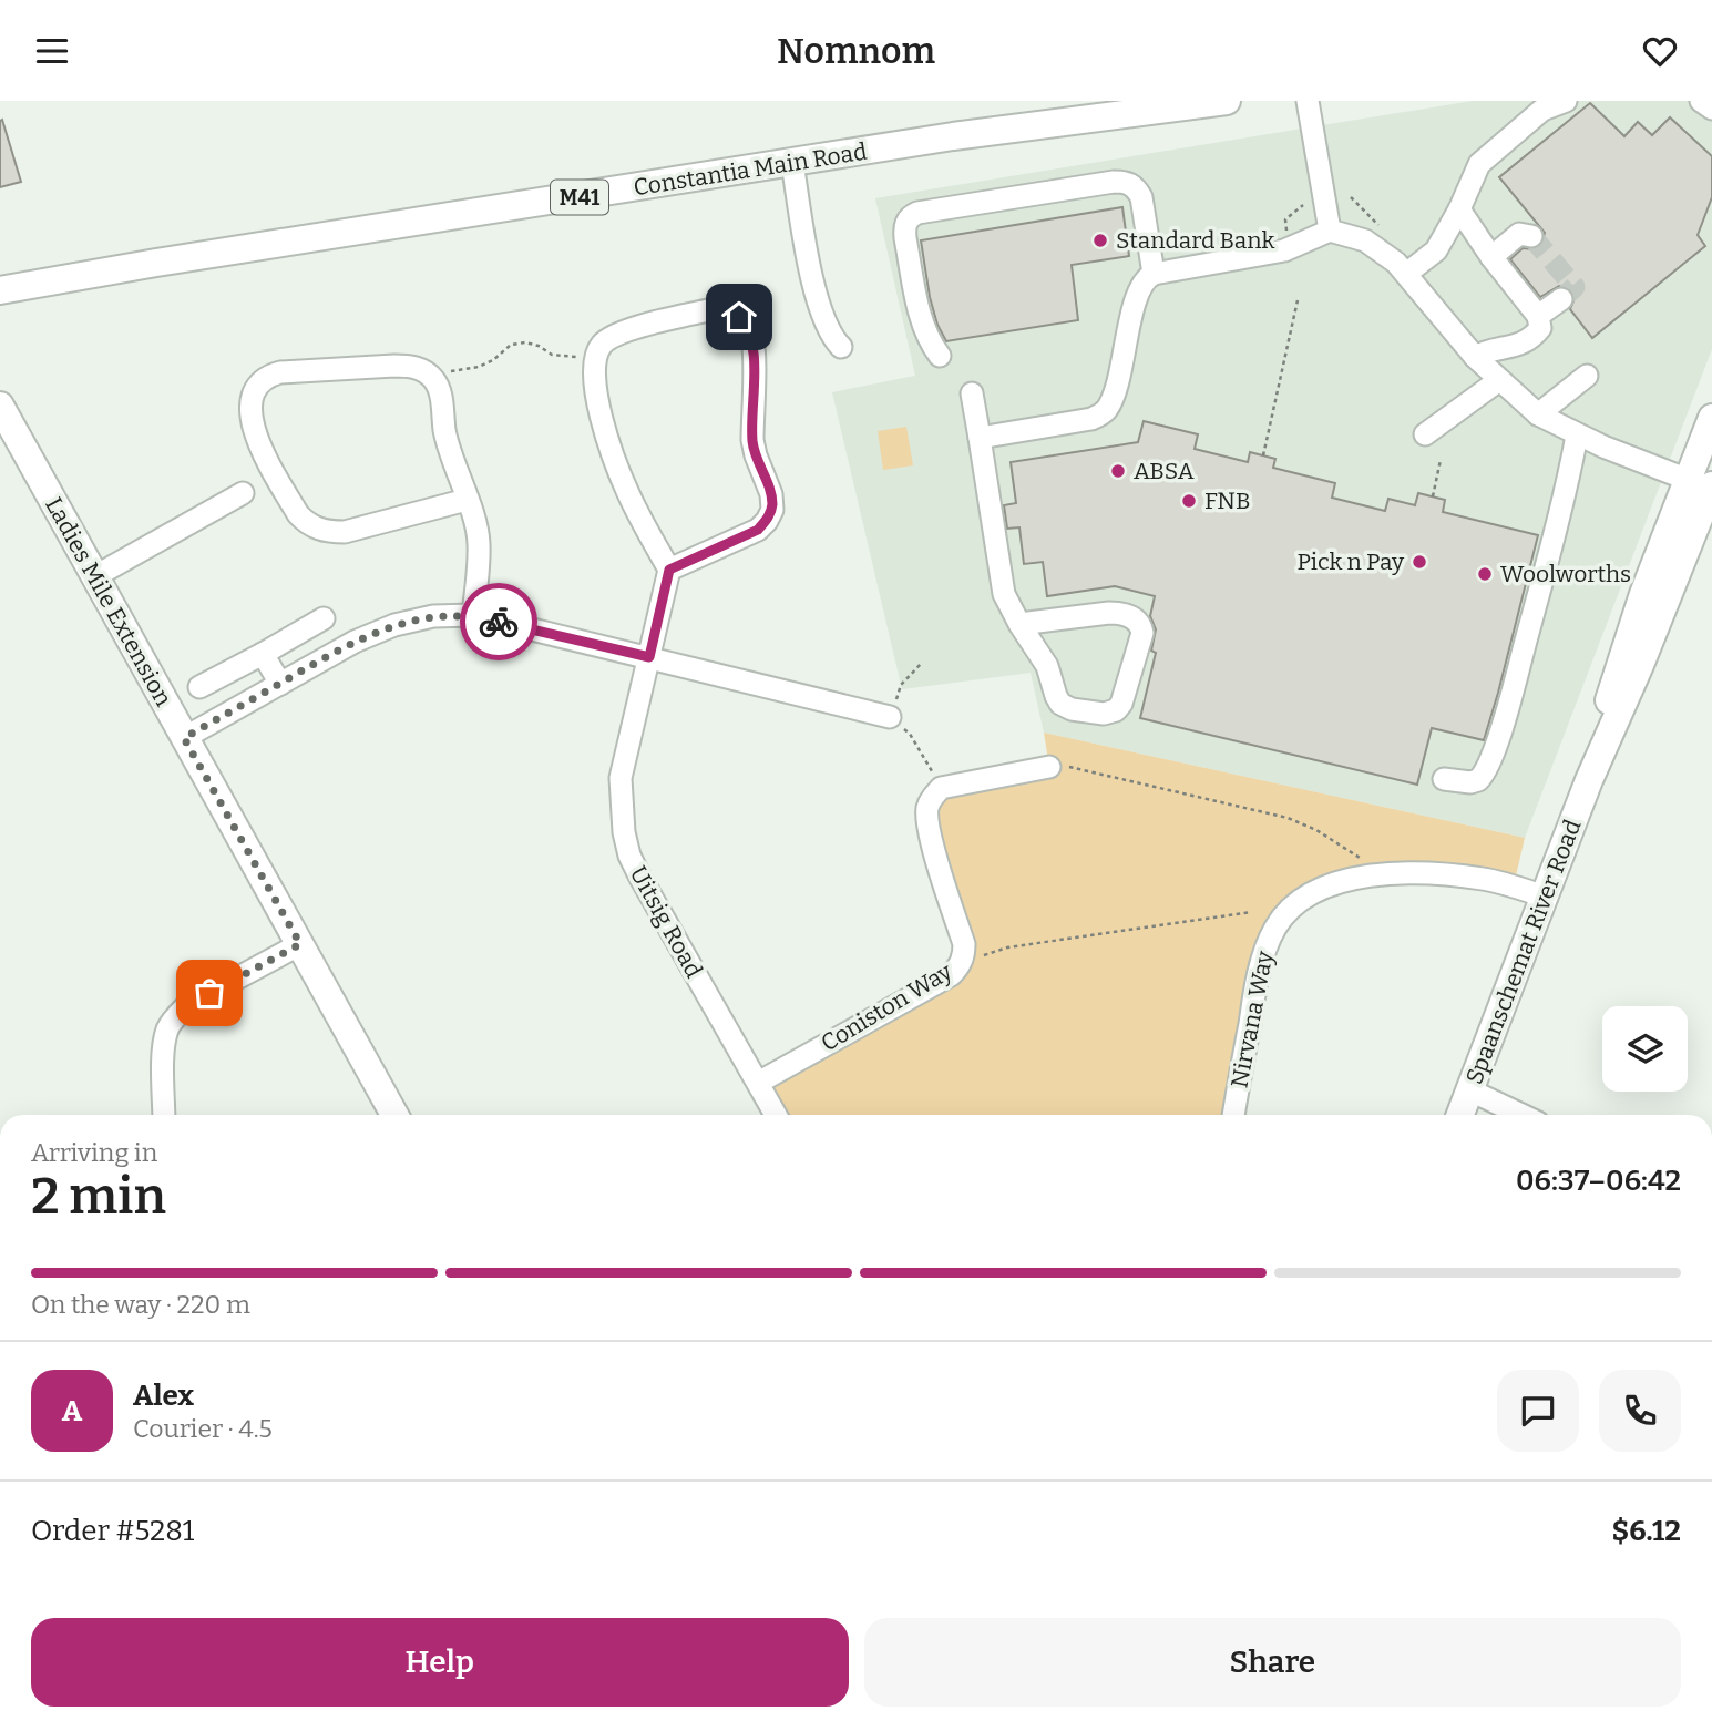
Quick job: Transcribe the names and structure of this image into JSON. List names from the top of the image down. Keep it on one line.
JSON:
{"streets":{"main road":["Constantia Main Road","M41","Ladies Mile Extension","Spaanschemat River Road"],"street":["Uitsig Road","Coniston Way","Nirvana Way"]},"crossings":[["Uitsig Road","Coniston Way"],["Spaanschemat River Road","Nirvana Way"]],"places":["Standard Bank","ABSA","FNB","Pick n Pay","Woolworths"],"page":{"header":"Nomnom","heading":["2 min","Arriving in","06:37–06:42"],"panel":["Alex","Courier · 4.5","Order #5281","$6.12"],"bar":"On the way · 220 m","round":"A","buttons":["Help","Share"]}}
